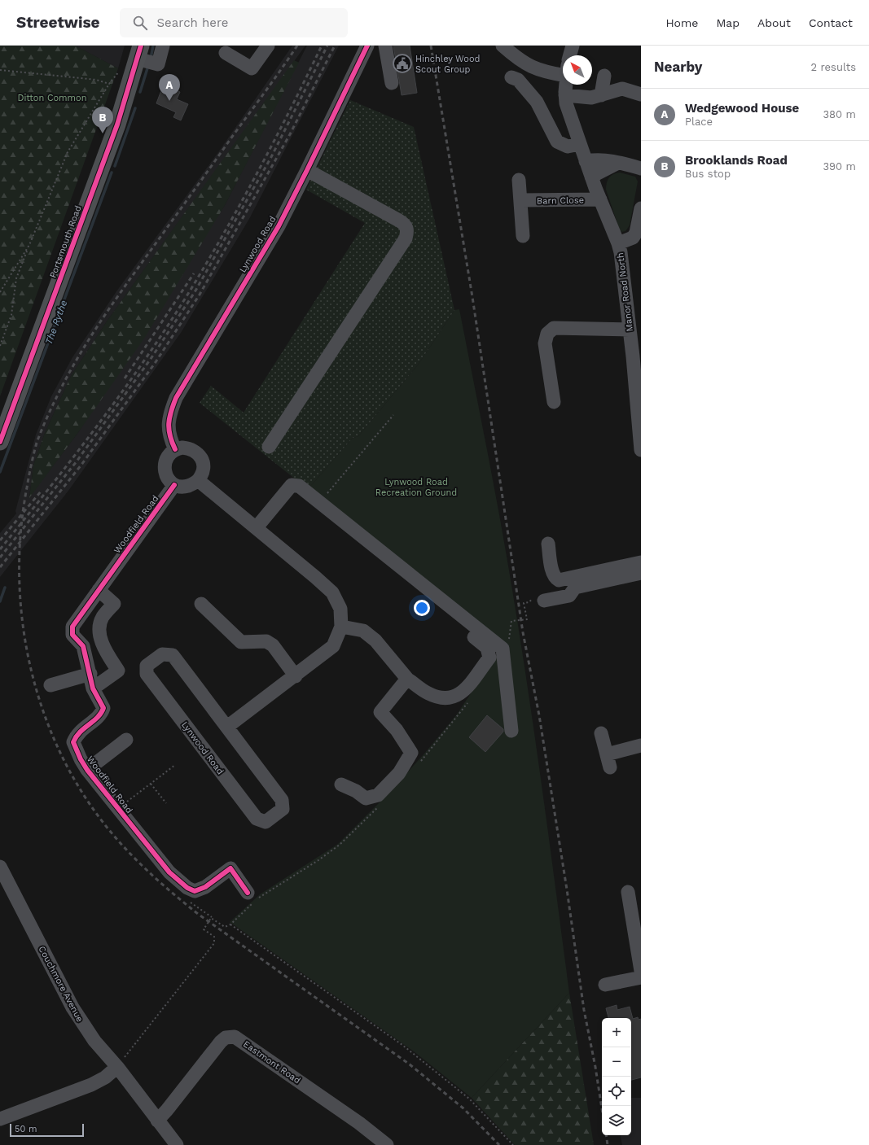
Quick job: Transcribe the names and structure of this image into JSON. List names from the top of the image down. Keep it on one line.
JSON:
{"streets":{"main road":["Portsmouth Road"],"street":["Barn Close","Lynwood Road","Manor Road North","Woodfield Road","Couchmore Avenue","Eastmont Road"]},"crossings":[["Barn Close","Manor Road North"],["Lynwood Road","Woodfield Road"],["Couchmore Avenue","Eastmont Road"]],"water":["The Rythe"],"parks":["Ditton Common","Lynwood Road Recreation Ground"],"places":{"public building":["Hinchley Wood Scout Group"]},"scale_bar":"50 m","north":"top left","page":{"header":"Streetwise","search":"Search here","nav":["Home","Map","About","Contact"],"heading":["Nearby","2 results"],"pins":["A","B"],"list":[{"mark":"A","name":"Wedgewood House","note":"Place","value":"380 m"},{"mark":"B","name":"Brooklands Road","note":"Bus stop","value":"390 m"}],"map_buttons":["+","−"],"scale":"50 m"}}
